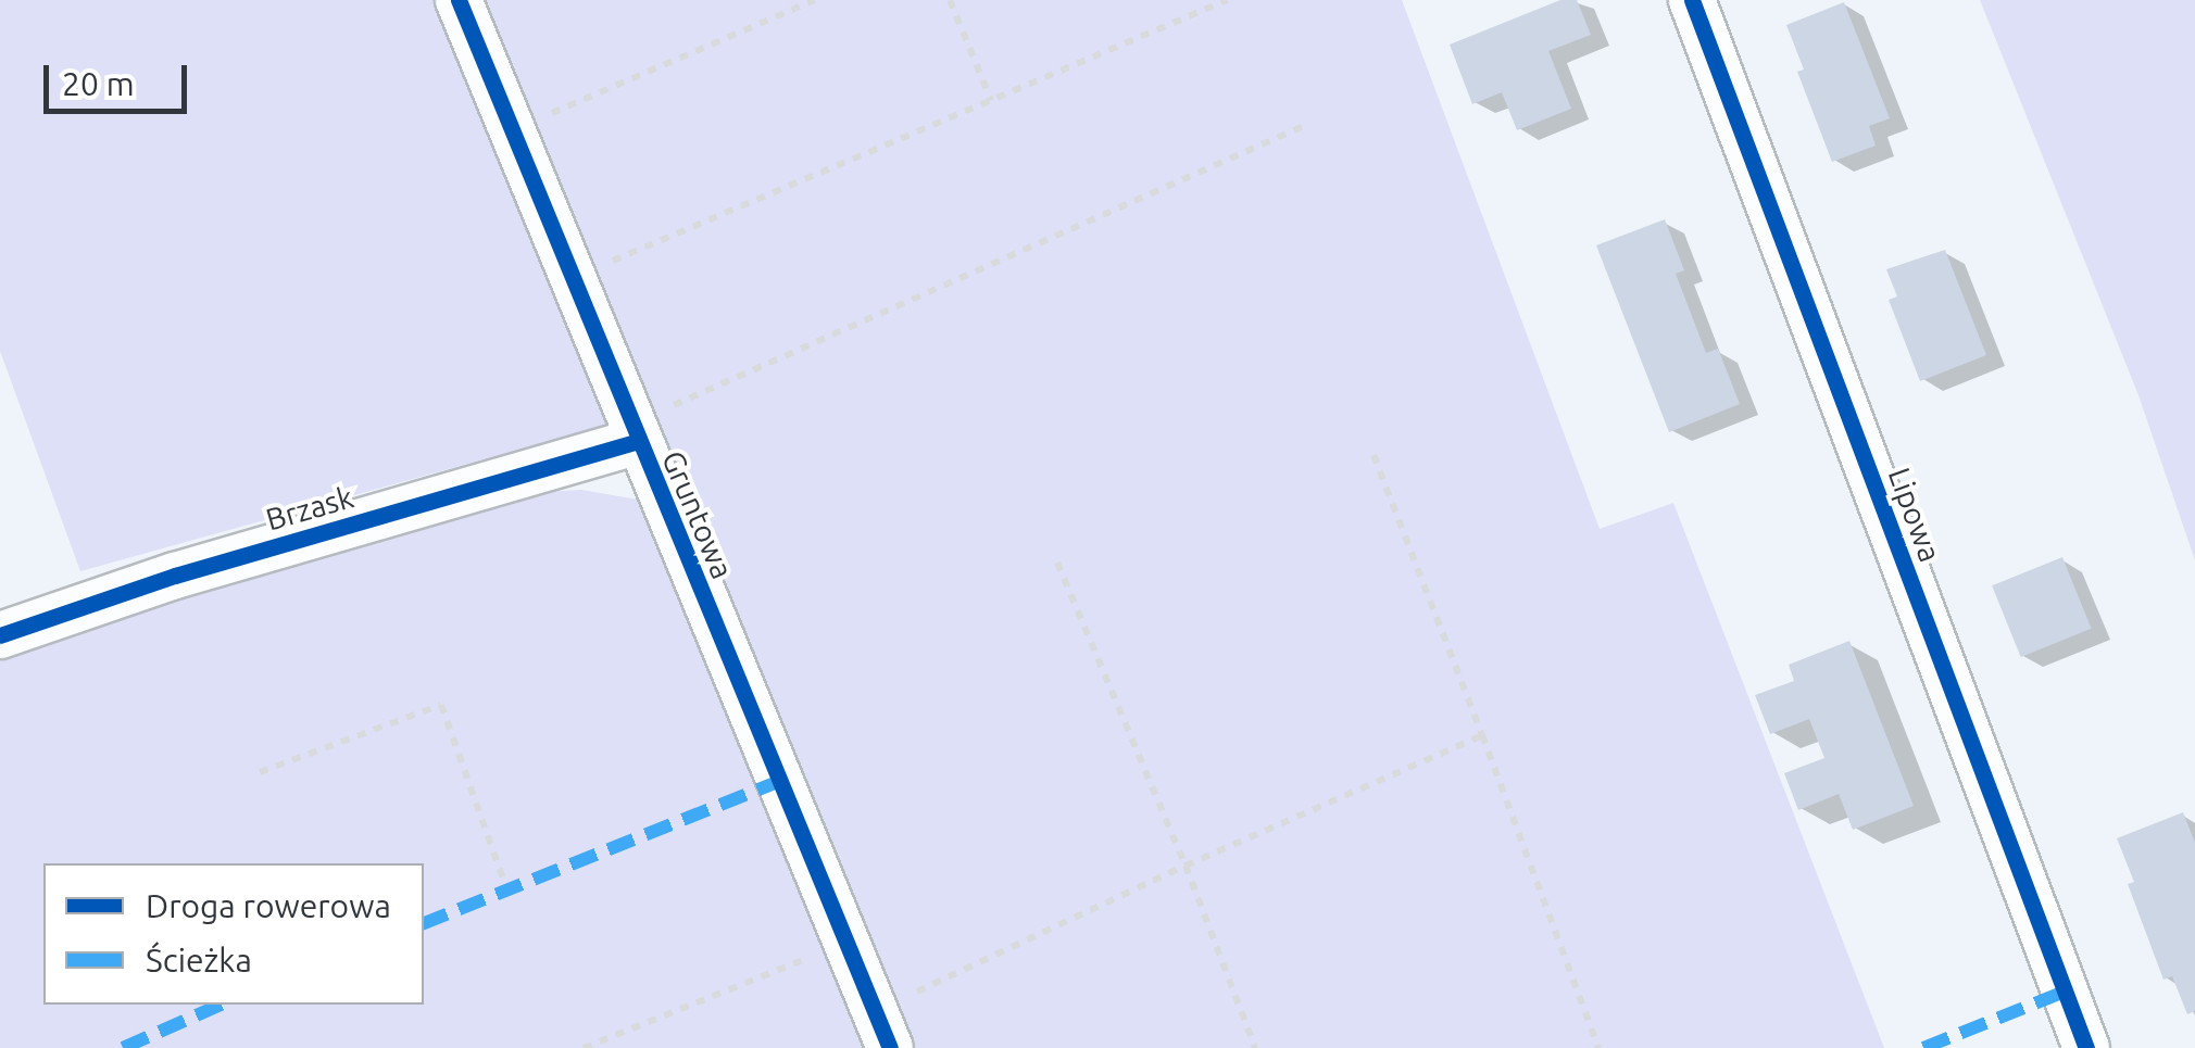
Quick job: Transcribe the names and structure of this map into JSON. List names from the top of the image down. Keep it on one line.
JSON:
{"streets":{"street":["Brzask","Gruntowa","Lipowa"]},"crossings":[["Brzask","Gruntowa"]],"legend":["Droga rowerowa","Ścieżka"],"scale_bar":"20 m"}
